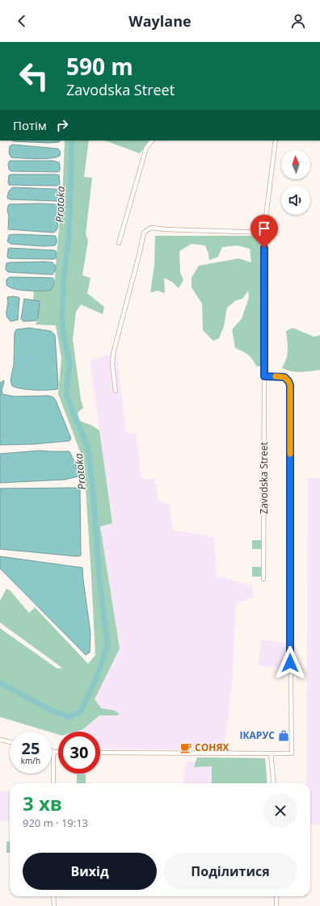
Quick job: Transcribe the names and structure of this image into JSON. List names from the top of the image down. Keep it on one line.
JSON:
{"streets":{"street":["Zavodska Street"]},"water":["Protoka"],"places":{"shop":["ІКАРУС"],"cafe":["СОНЯХ"]},"north":"top","page":{"header":"Waylane","turn":["590 m","Zavodska Street"],"then":"Потім","speed":"25 km/h","limit":"30","heading":["3 хв","920 m · 19:13"],"buttons":["Вихід","Поділитися"]}}
